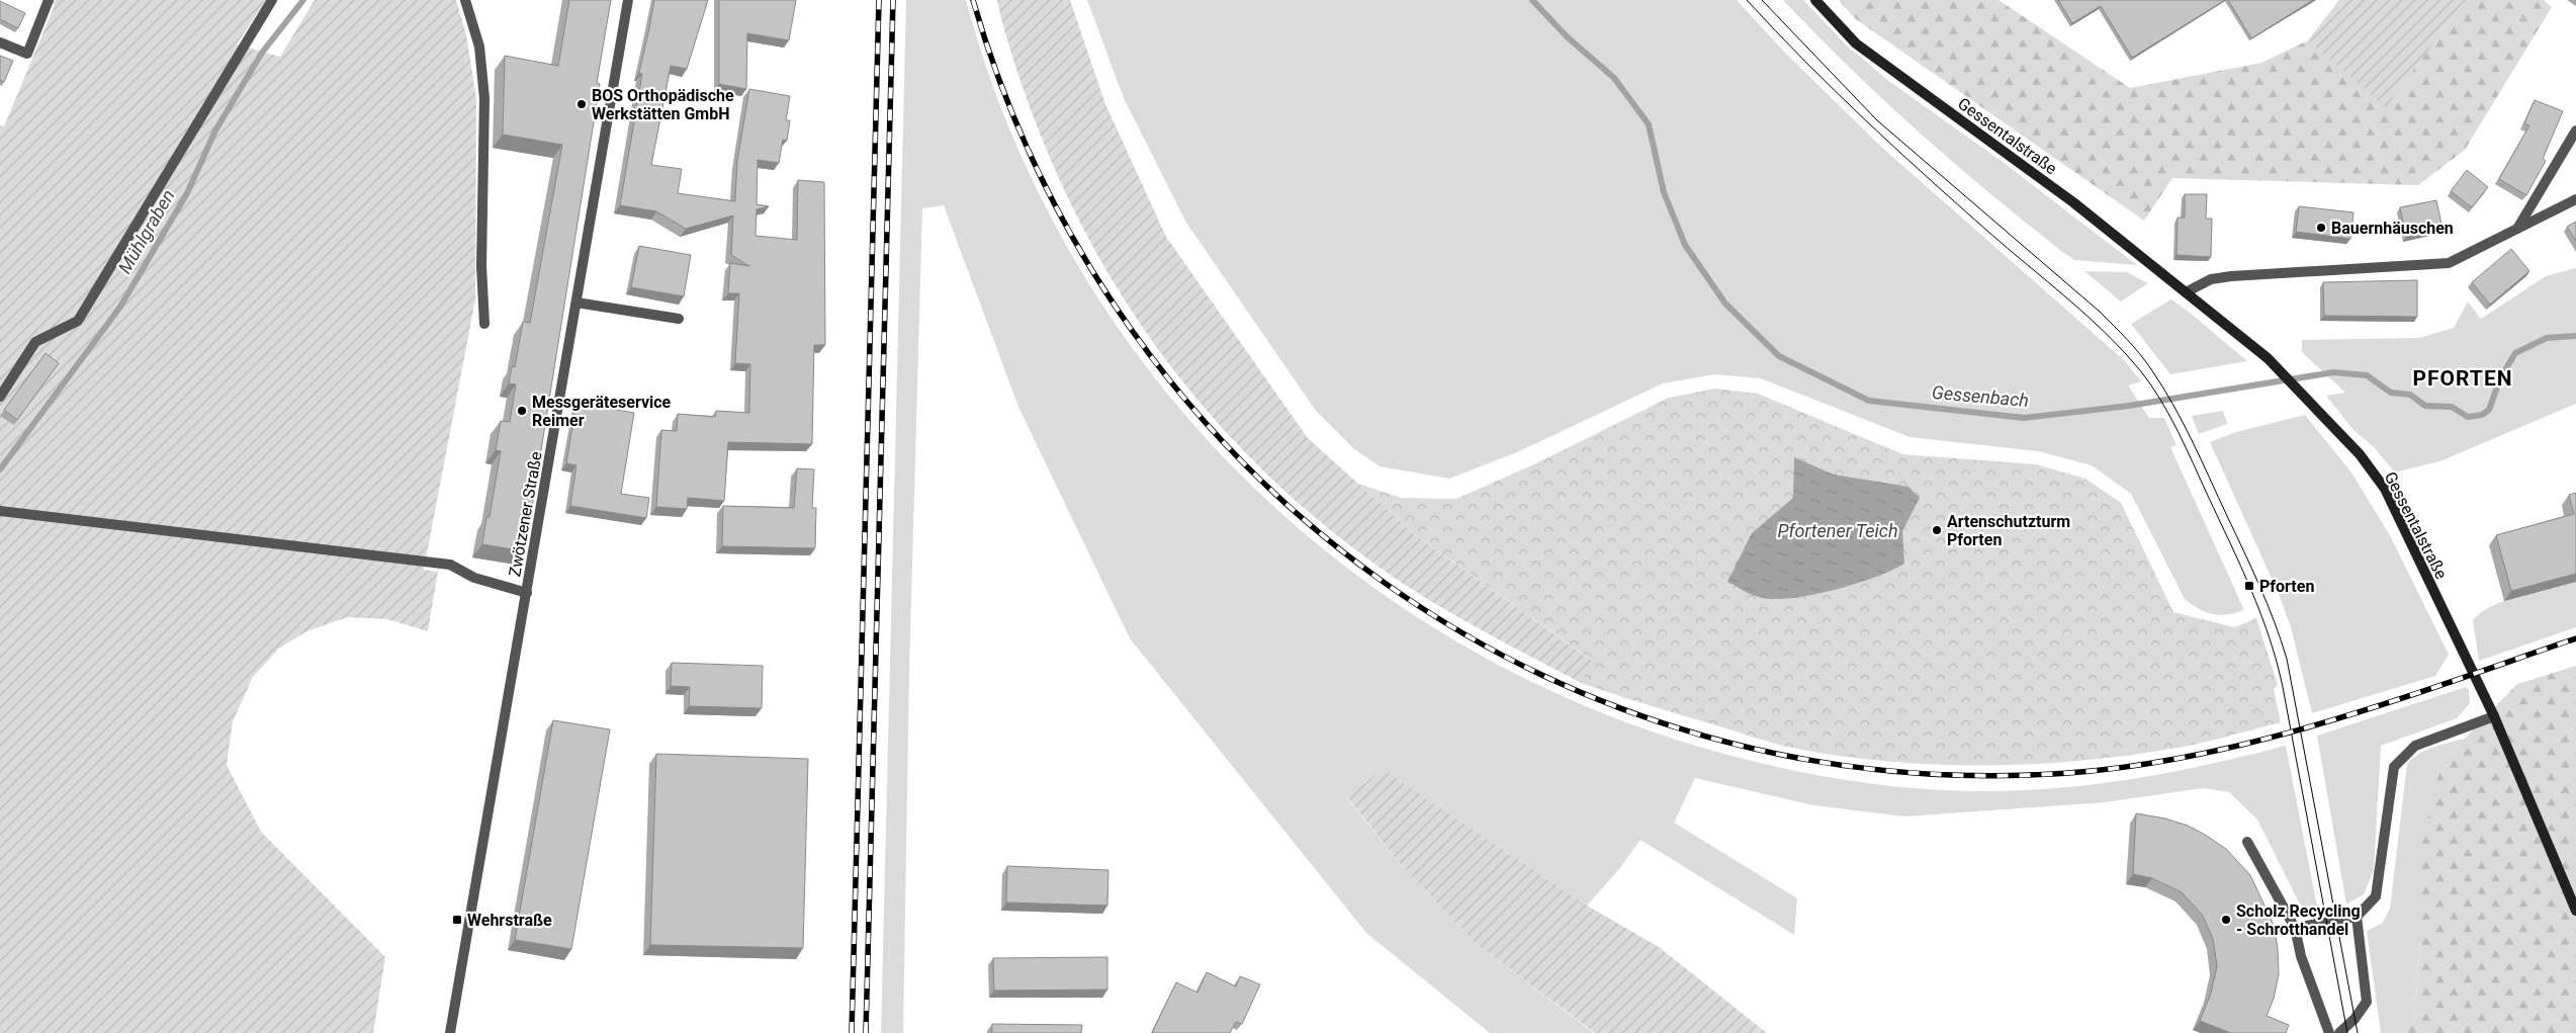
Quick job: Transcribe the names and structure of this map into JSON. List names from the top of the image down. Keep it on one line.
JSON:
{"streets":{"main road":["Gessentalstraße"],"street":["Zwötzener Straße"]},"districts":["PFORTEN"],"water":["Mühlgraben","Gessenbach","Pfortener Teich"],"places":{"other":["BOS Orthopädische Werkstätten GmbH","Bauernhäuschen","Messgeräteservice Reimer","Artenschutzturm Pforten","Scholz Recycling - Schrotthandel"],"transit":["Pforten","Wehrstraße"]}}
